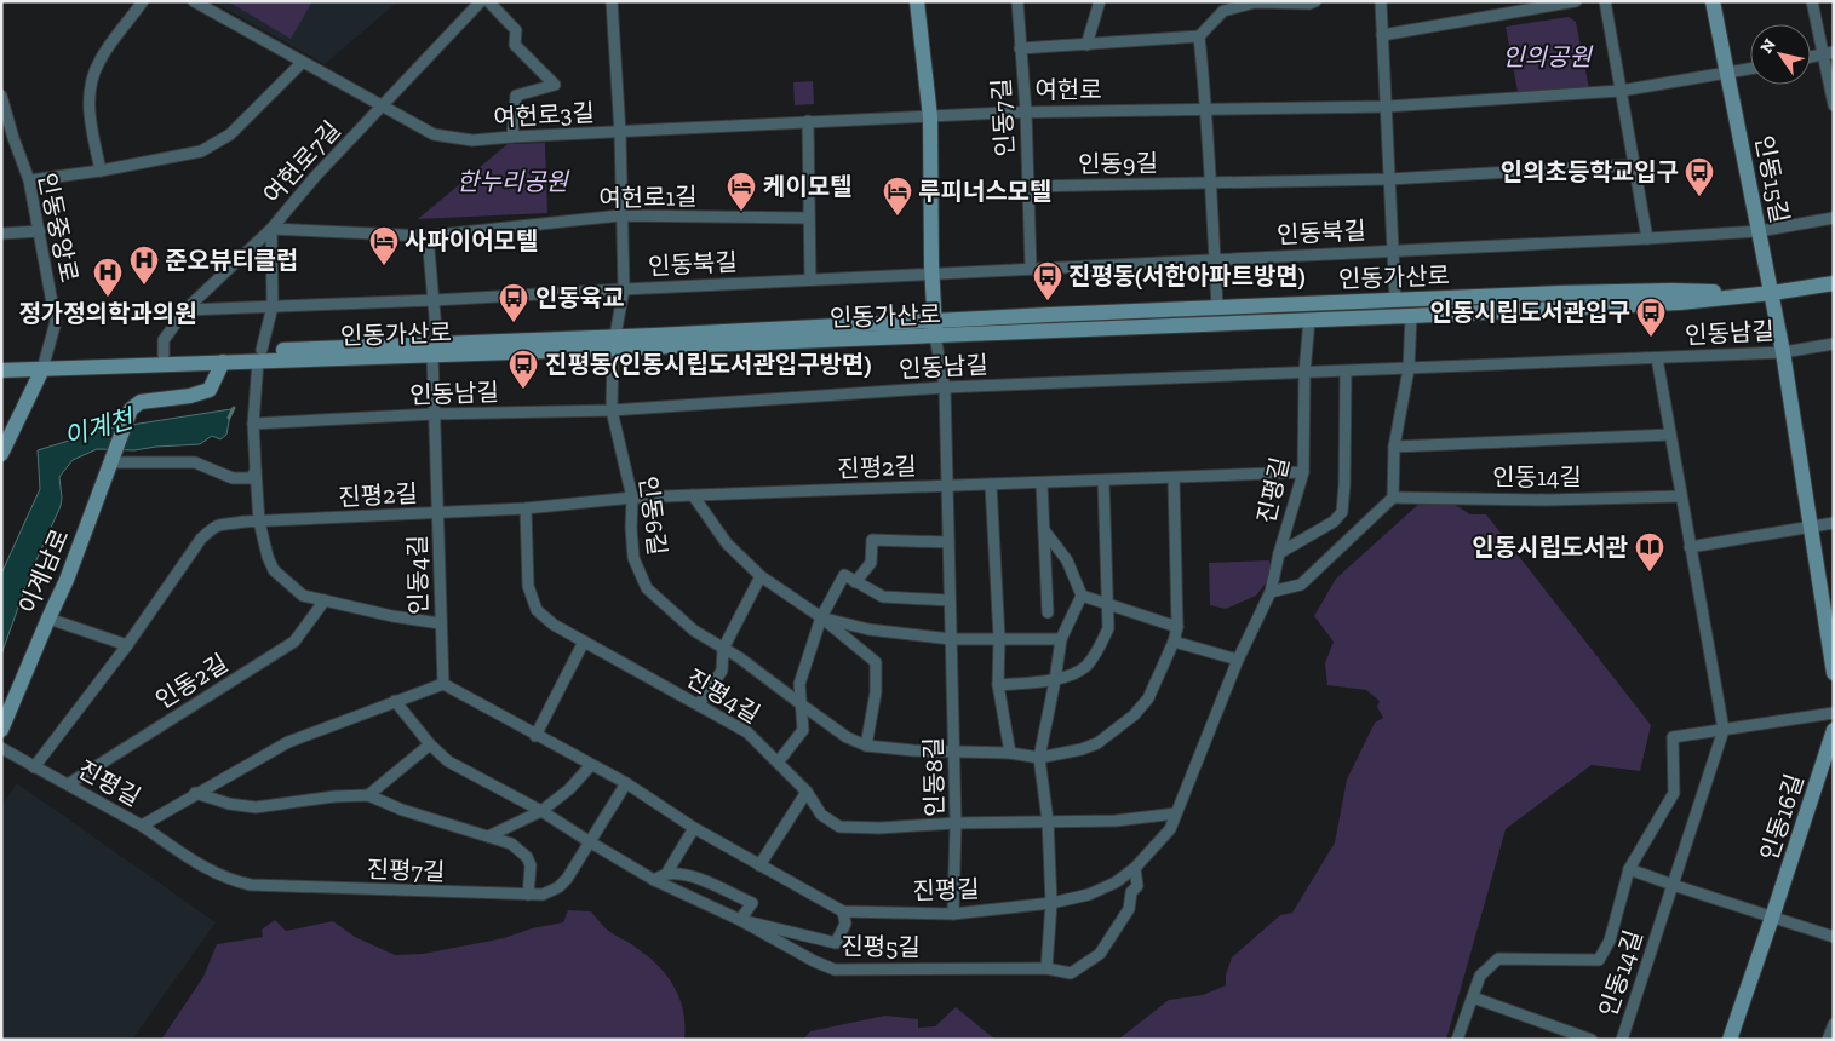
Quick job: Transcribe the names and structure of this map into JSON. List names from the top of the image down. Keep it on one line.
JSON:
{"streets":{"main road":["인동15길","인동가산로","이계남로","인동16길"],"street":["여헌로","여헌로3길","인동7길","여헌로7길","인동9길","여헌로1길","인동중앙로","인동북길","인동남길","진평2길","인동14길","진평길","인동6길","인동4길","인동2길","진평4길","인동8길","진평7길","진평5길"]},"crossings":[["여헌로","여헌로3길"],["여헌로","인동7길"],["여헌로3길","여헌로7길"],["여헌로3길","인동6길"],["인동7길","인동9길"],["인동7길","인동북길"],["여헌로7길","여헌로1길"],["여헌로7길","인동북길"],["여헌로7길","인동가산로"],["인동15길","인동북길"],["인동15길","인동가산로"],["여헌로1길","인동6길"],["인동중앙로","인동가산로"],["인동북길","인동6길"],["인동북길","인동4길"],["인동가산로","진평길"],["인동가산로","인동6길"],["인동가산로","이계남로"],["인동가산로","인동4길"],["인동가산로","인동8길"],["인동남길","인동14길"],["인동남길","진평길"],["인동남길","인동6길"],["인동남길","인동4길"],["인동남길","인동8길"],["진평2길","진평길"],["진평2길","인동6길"],["진평2길","인동4길"],["진평2길","진평4길"],["진평2길","인동8길"],["진평길","인동4길"],["진평길","인동2길"],["진평길","진평4길"],["진평길","인동8길"],["진평길","진평7길"],["진평길","진평5길"],["인동6길","인동8길"],["진평4길","인동8길"],["진평7길","진평5길"]],"water":["이계천"],"parks":["인의공원","한누리공원"],"places":{"bus stop":["인의초등학교입구","진평동(서한아파트방면)","인동육교","인동시립도서관입구","진평동(인동시립도서관입구방면)"],"hotel":["케이모텔","루피너스모텔","사파이어모텔"],"hospital":["준오뷰티클럽","정가정의학과의원"],"library":["인동시립도서관"]},"north":"top left"}
